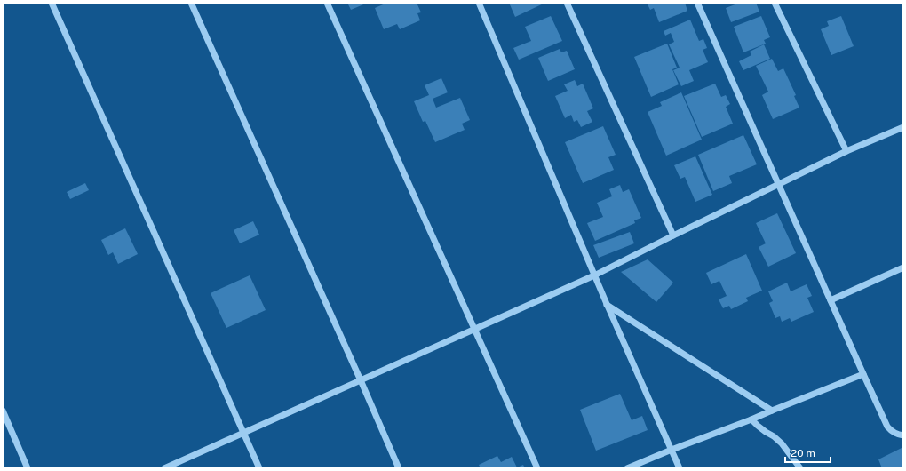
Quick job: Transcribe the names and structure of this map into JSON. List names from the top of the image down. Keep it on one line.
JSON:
{"scale_bar":"20 m"}
